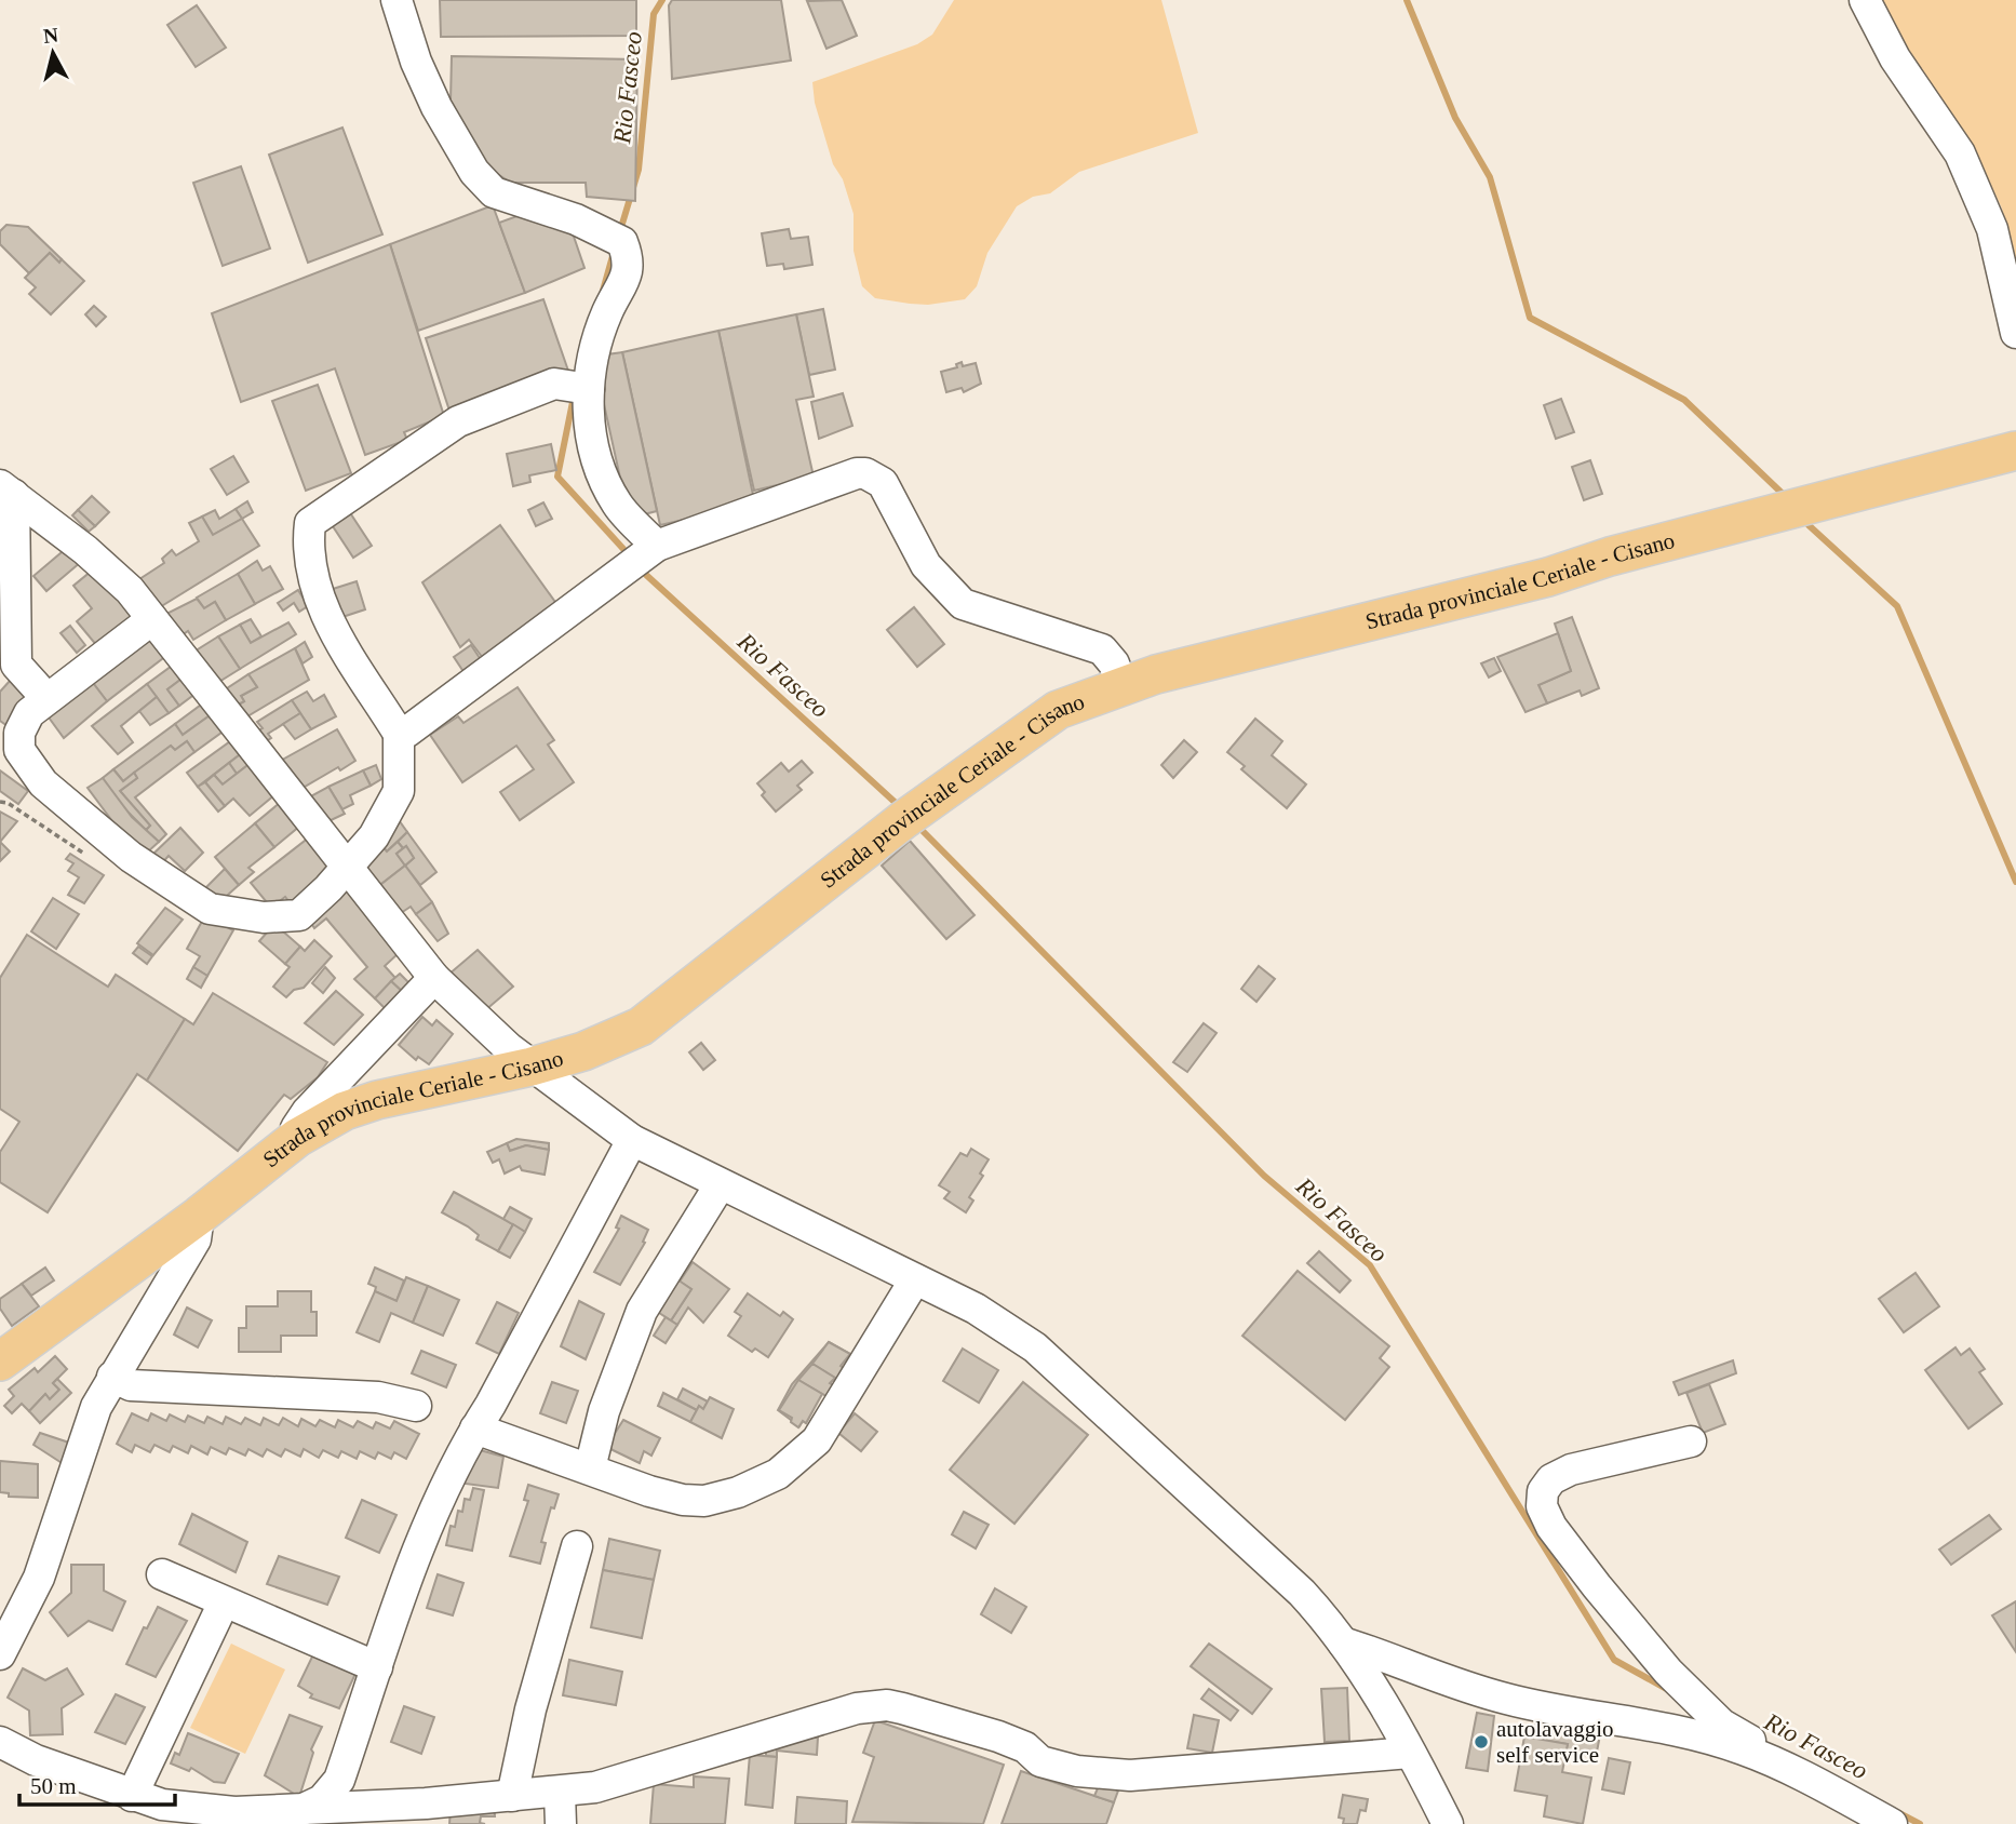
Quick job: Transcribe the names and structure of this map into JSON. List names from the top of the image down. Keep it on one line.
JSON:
{"streets":{"main road":["Strada provinciale Ceriale - Cisano"]},"water":["Rio Fasceo"],"places":["autolavaggio self service"],"scale_bar":"50 m","north":"top"}
